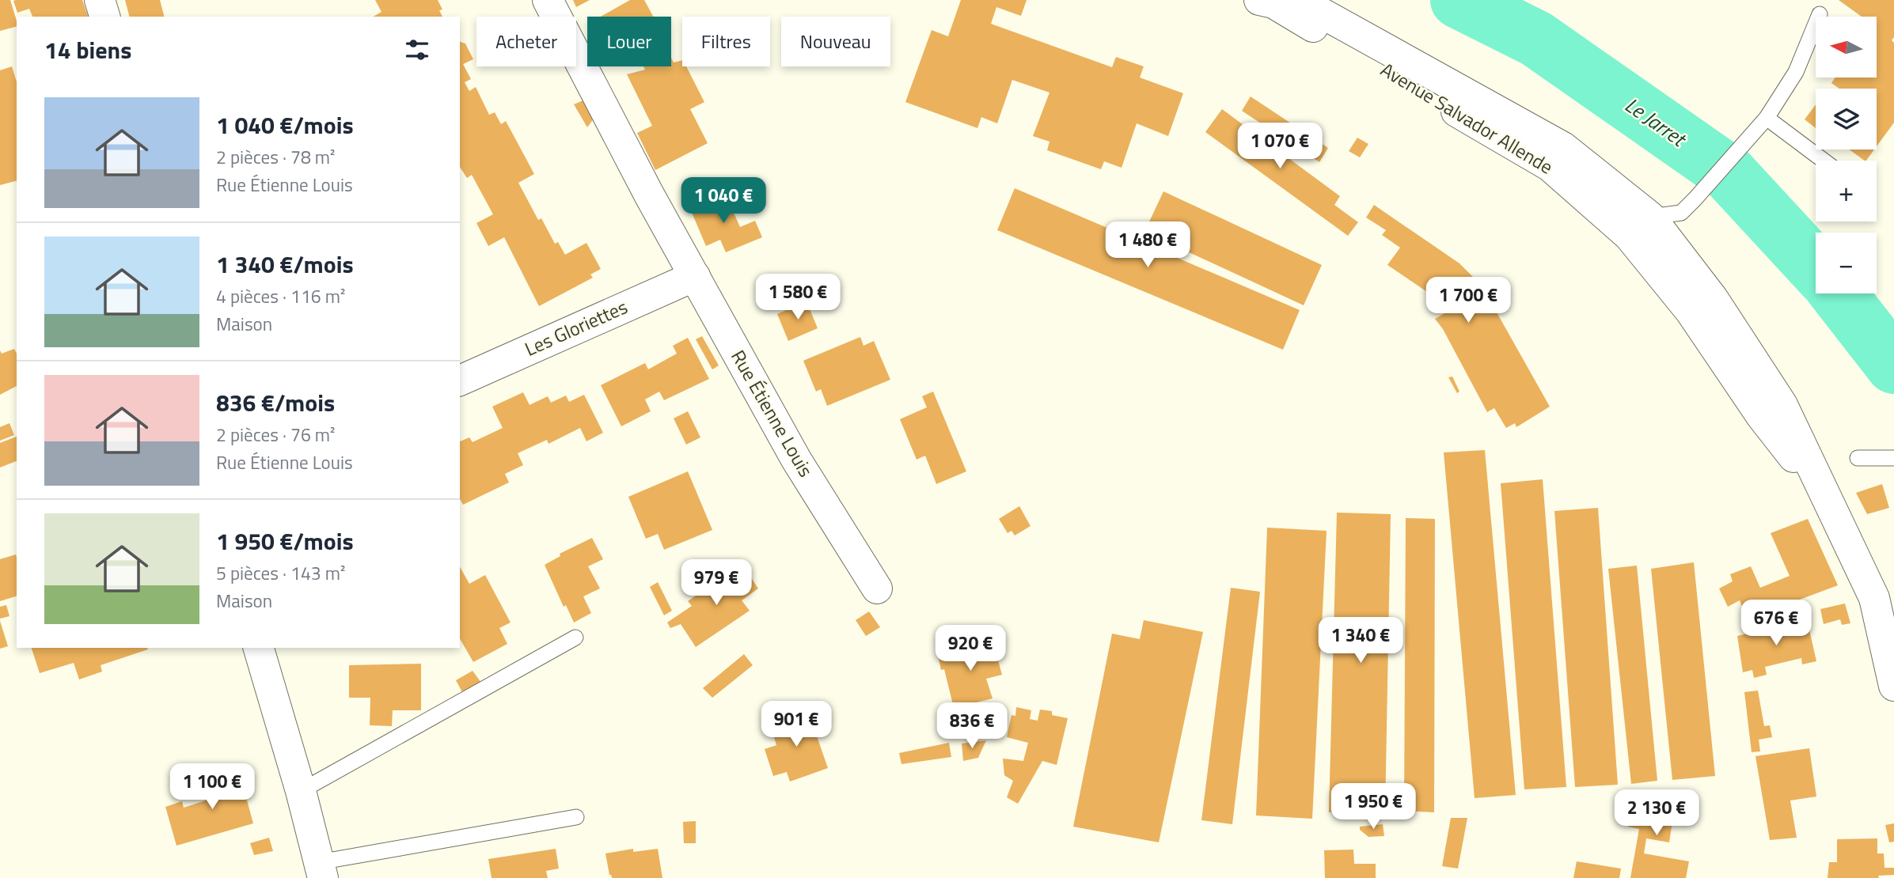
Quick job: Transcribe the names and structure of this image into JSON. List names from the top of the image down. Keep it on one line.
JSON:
{"streets":{"main road":["Avenue Salvador Allende","Les Gloriettes","Rue Étienne Louis"]},"crossings":[["Les Gloriettes","Rue Étienne Louis"]],"water":["Le Jarret"],"north":"left","page":{"map_buttons":["+","−"],"chip":["Acheter","Louer","Filtres","Nouveau"],"heading":"14 biens","list":[{"name":"1 040 €/mois","note":"2 pièces · 78 m² · Rue Étienne Louis"},{"name":"1 340 €/mois","note":"4 pièces · 116 m² · Maison"},{"name":"836 €/mois","note":"2 pièces · 76 m² · Rue Étienne Louis"},{"name":"1 950 €/mois","note":"5 pièces · 143 m² · Maison"}],"price":["1 070 €","1 040 €","1 480 €","1 580 €","1 700 €","979 €","676 €","1 340 €","920 €","901 €","836 €","1 100 €","1 950 €","2 130 €"]}}
